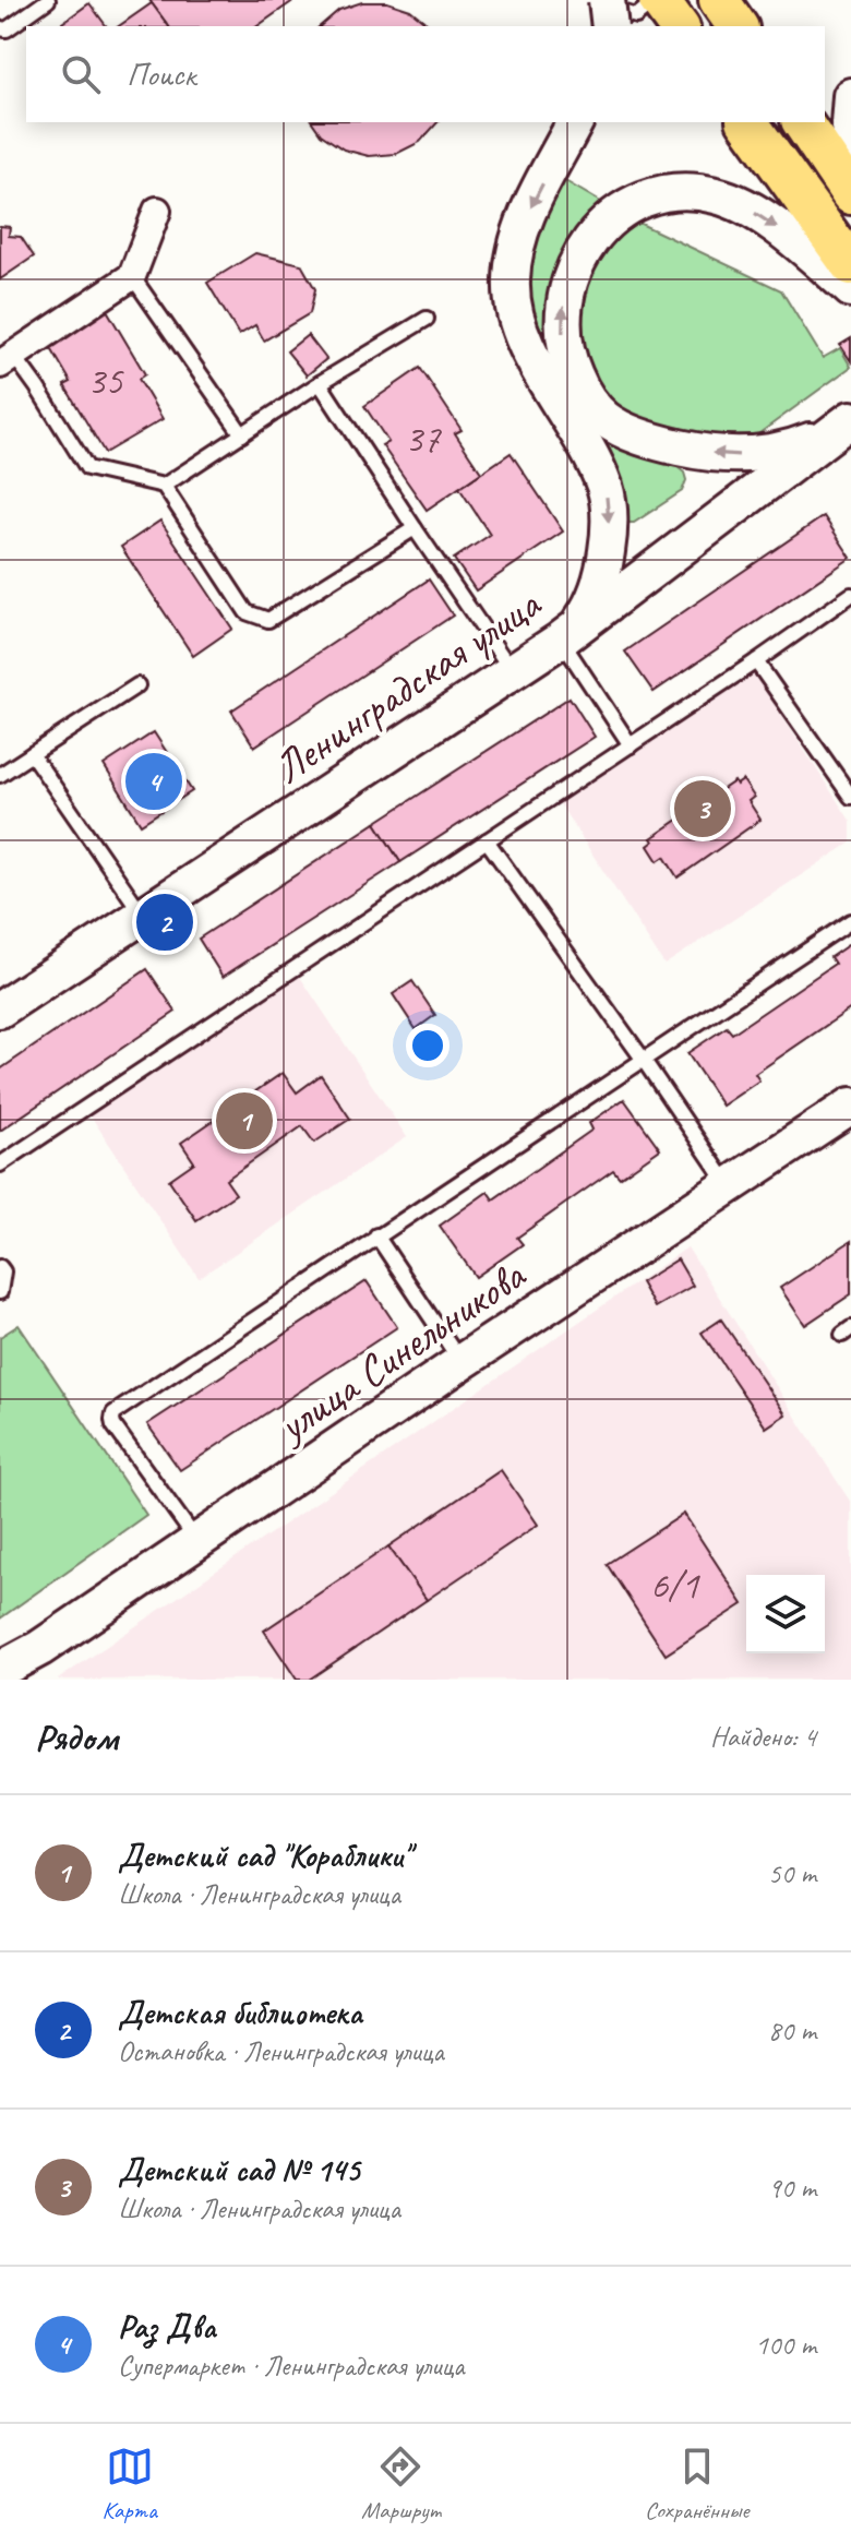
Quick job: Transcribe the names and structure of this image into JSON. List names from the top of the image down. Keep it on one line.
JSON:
{"streets":{"main road":["Ленинградская улица","улица Синельникова"]},"house_numbers":["35","37","6/1"],"page":{"search":"Поиск","pins":["4","3","2","1"],"heading":["Рядом","Найдено: 4"],"list":[{"mark":"1","name":"Детский сад \"Кораблики\"","note":"Школа · Ленинградская улица","value":"50 m"},{"mark":"2","name":"Детская библиотека","note":"Остановка · Ленинградская улица","value":"80 m"},{"mark":"3","name":"Детский сад № 145","note":"Школа · Ленинградская улица","value":"90 m"},{"mark":"4","name":"Раз Два","note":"Супермаркет · Ленинградская улица","value":"100 m"}],"nav":["Карта","Маршрут","Сохранённые"]}}
